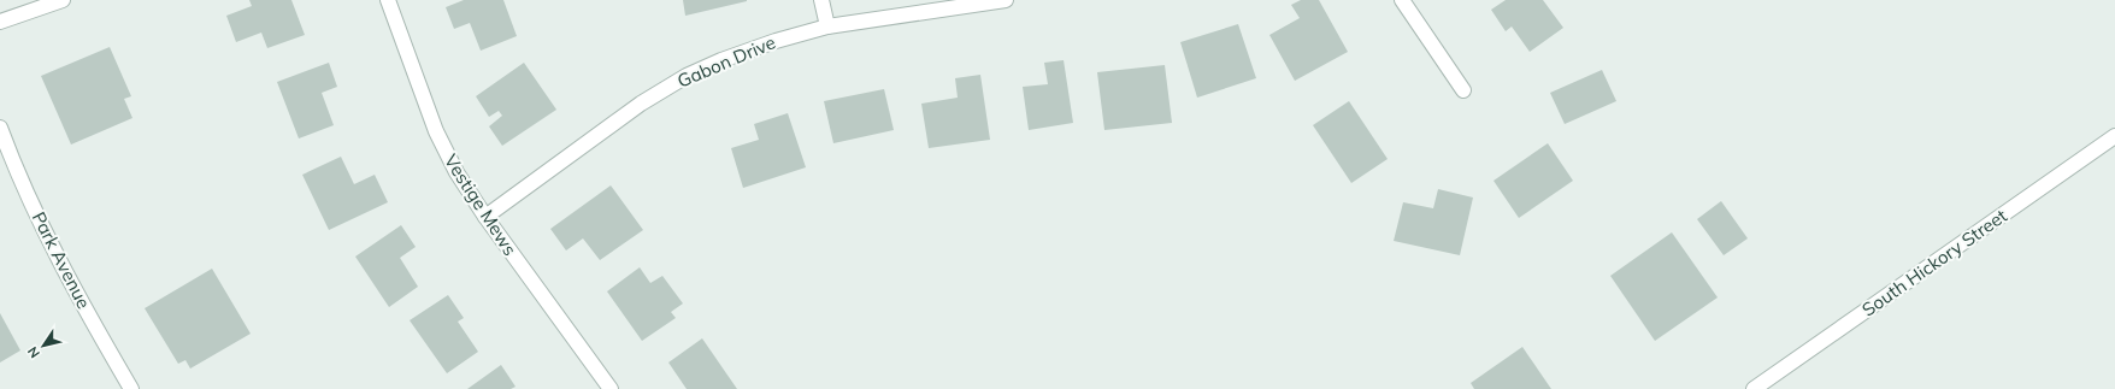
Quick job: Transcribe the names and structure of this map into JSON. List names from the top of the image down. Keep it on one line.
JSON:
{"streets":{"street":["Gabon Drive","Vestige Mews","Park Avenue","South Hickory Street"]},"crossings":[["Gabon Drive","Vestige Mews"]],"north":"bottom left"}
